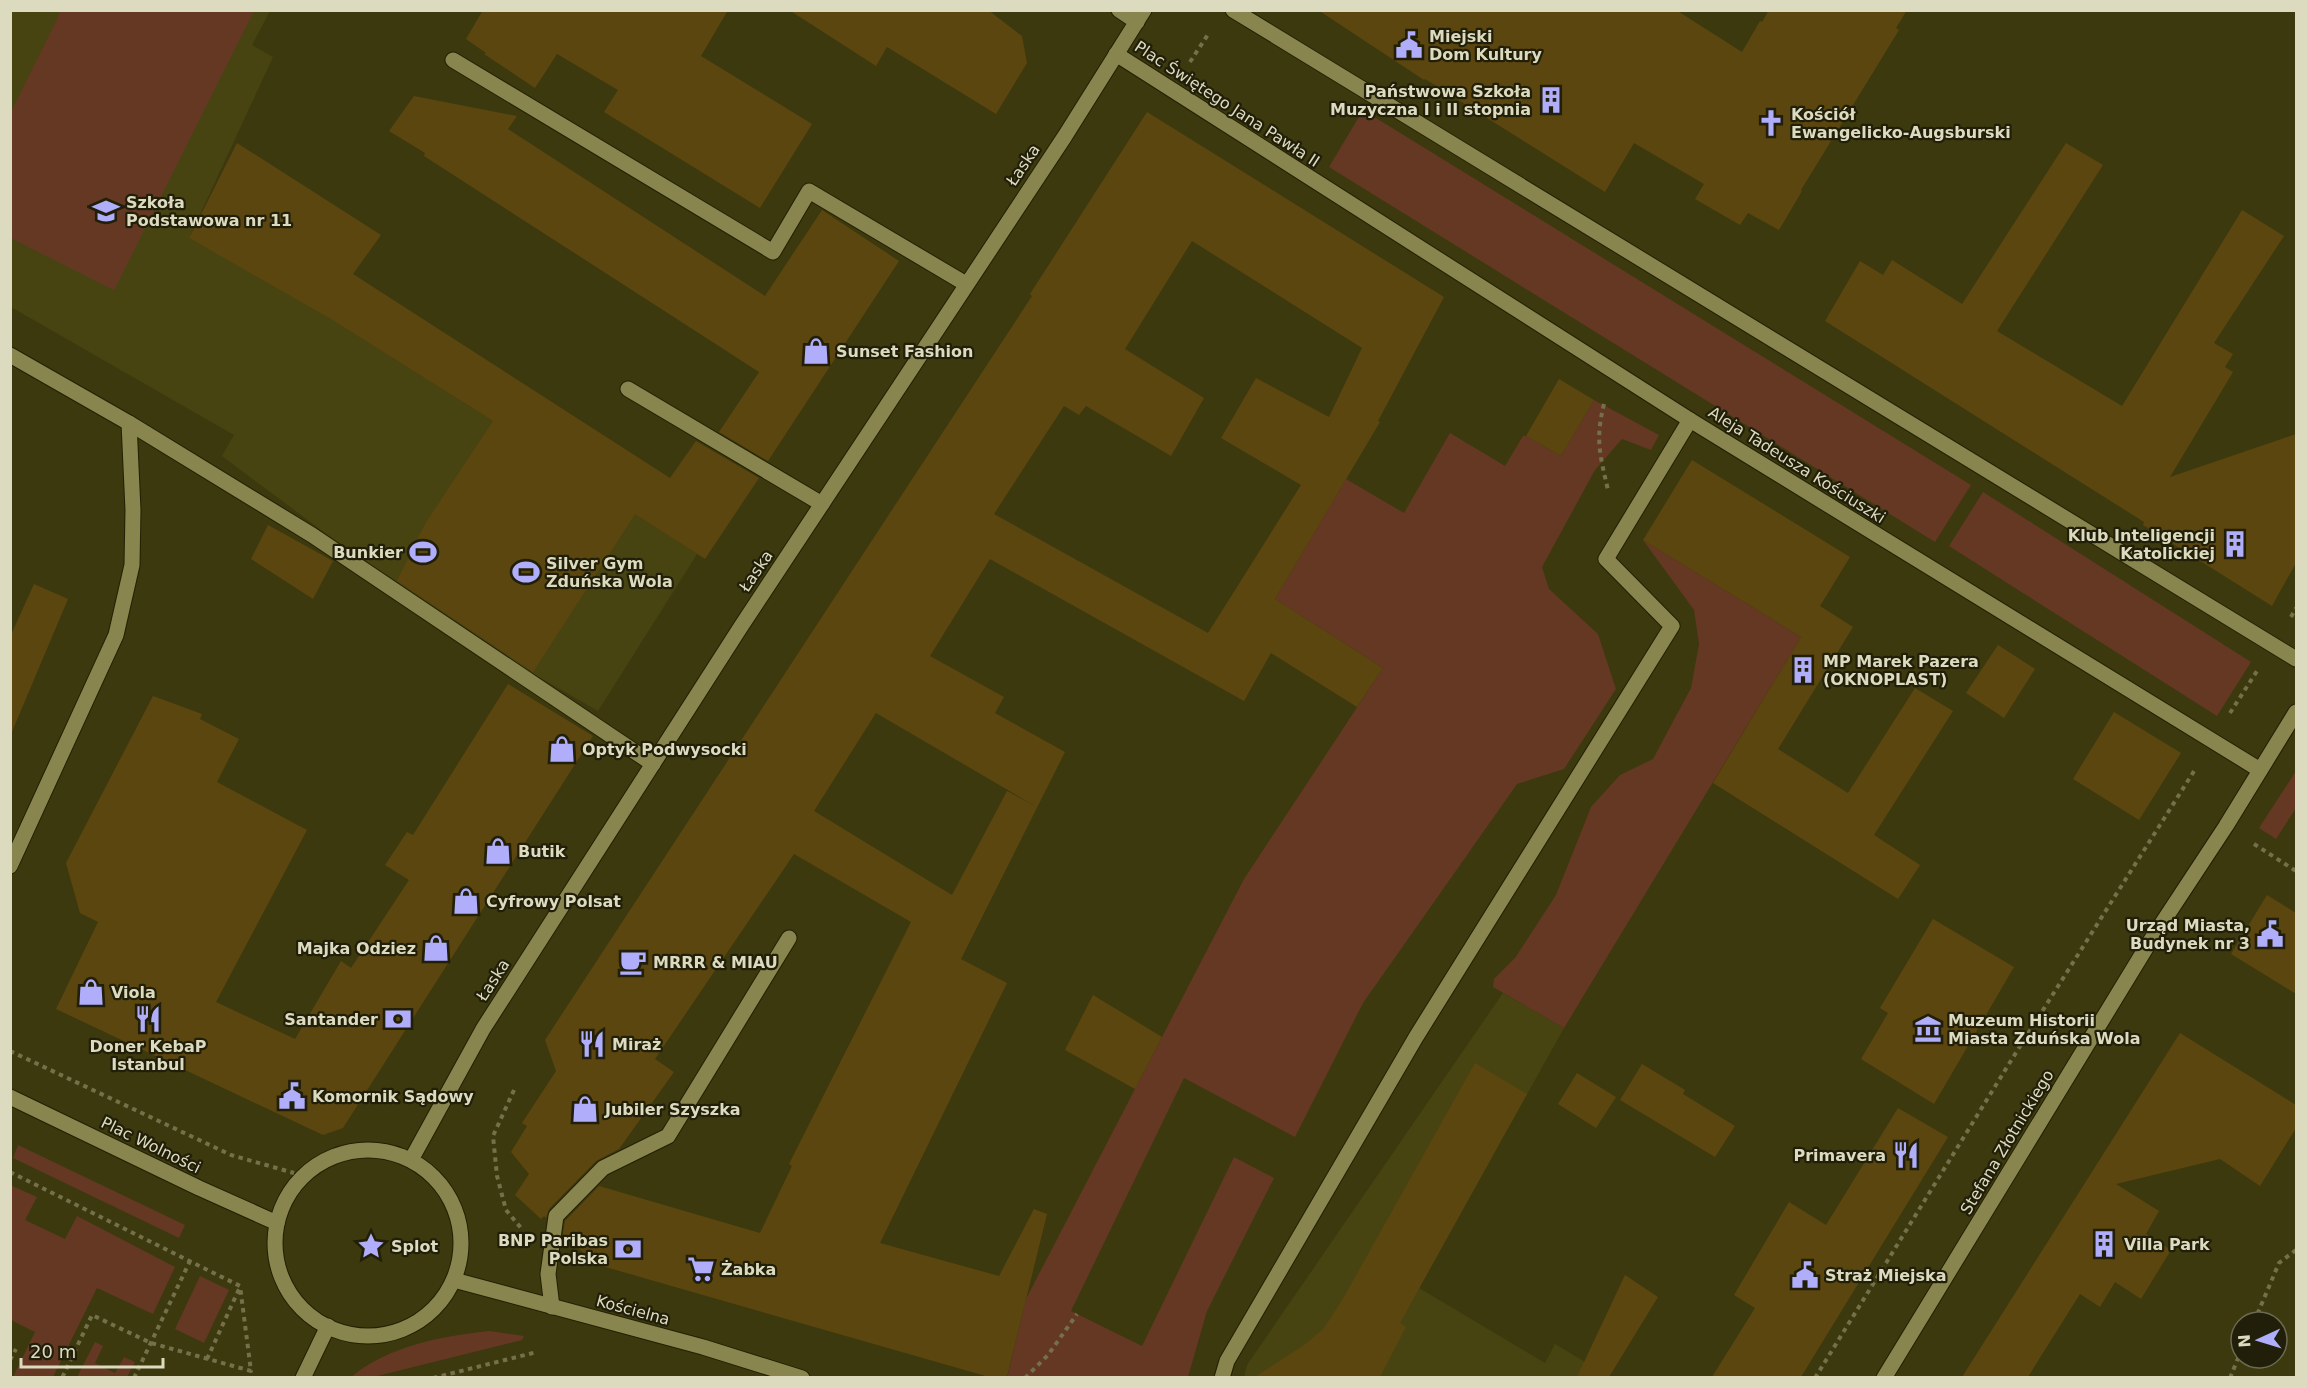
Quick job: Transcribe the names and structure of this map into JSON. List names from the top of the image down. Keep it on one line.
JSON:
{"streets":{"street":["Plac Świętego Jana Pawła II","Łaska","Aleja Tadeusza Kościuszki","Stefana Złotnickiego","Plac Wolności","Kościelna"]},"crossings":[["Plac Świętego Jana Pawła II","Łaska"],["Plac Świętego Jana Pawła II","Aleja Tadeusza Kościuszki"],["Łaska","Plac Wolności"],["Łaska","Kościelna"],["Aleja Tadeusza Kościuszki","Stefana Złotnickiego"],["Plac Wolności","Kościelna"]],"places":{"public building":["Miejski Dom Kultury","Urząd Miasta, Budynek nr 3","Komornik Sądowy","Straż Miejska"],"building":["Państwowa Szkoła Muzyczna I i II stopnia","Klub Inteligencji Katolickiej","MP Marek Pazera (OKNOPLAST)","Villa Park"],"church":["Kościół Ewangelicko-Augsburski"],"school or university":["Szkoła Podstawowa nr 11"],"shop":["Sunset Fashion","Optyk Podwysocki","Butik","Cyfrowy Polsat","Majka Odziez","Viola","Jubiler Szyszka"],"sports":["Bunkier","Silver Gym Zduńska Wola"],"cafe":["MRRR & MIAU"],"restaurant":["Doner KebaP Istanbul","Miraż","Primavera"],"bank":["Santander","BNP Paribas Polska"],"museum":["Muzeum Historii Miasta Zduńska Wola"],"place":["Splot"],"supermarket":["Żabka"]},"scale_bar":"20 m","north":"left"}
